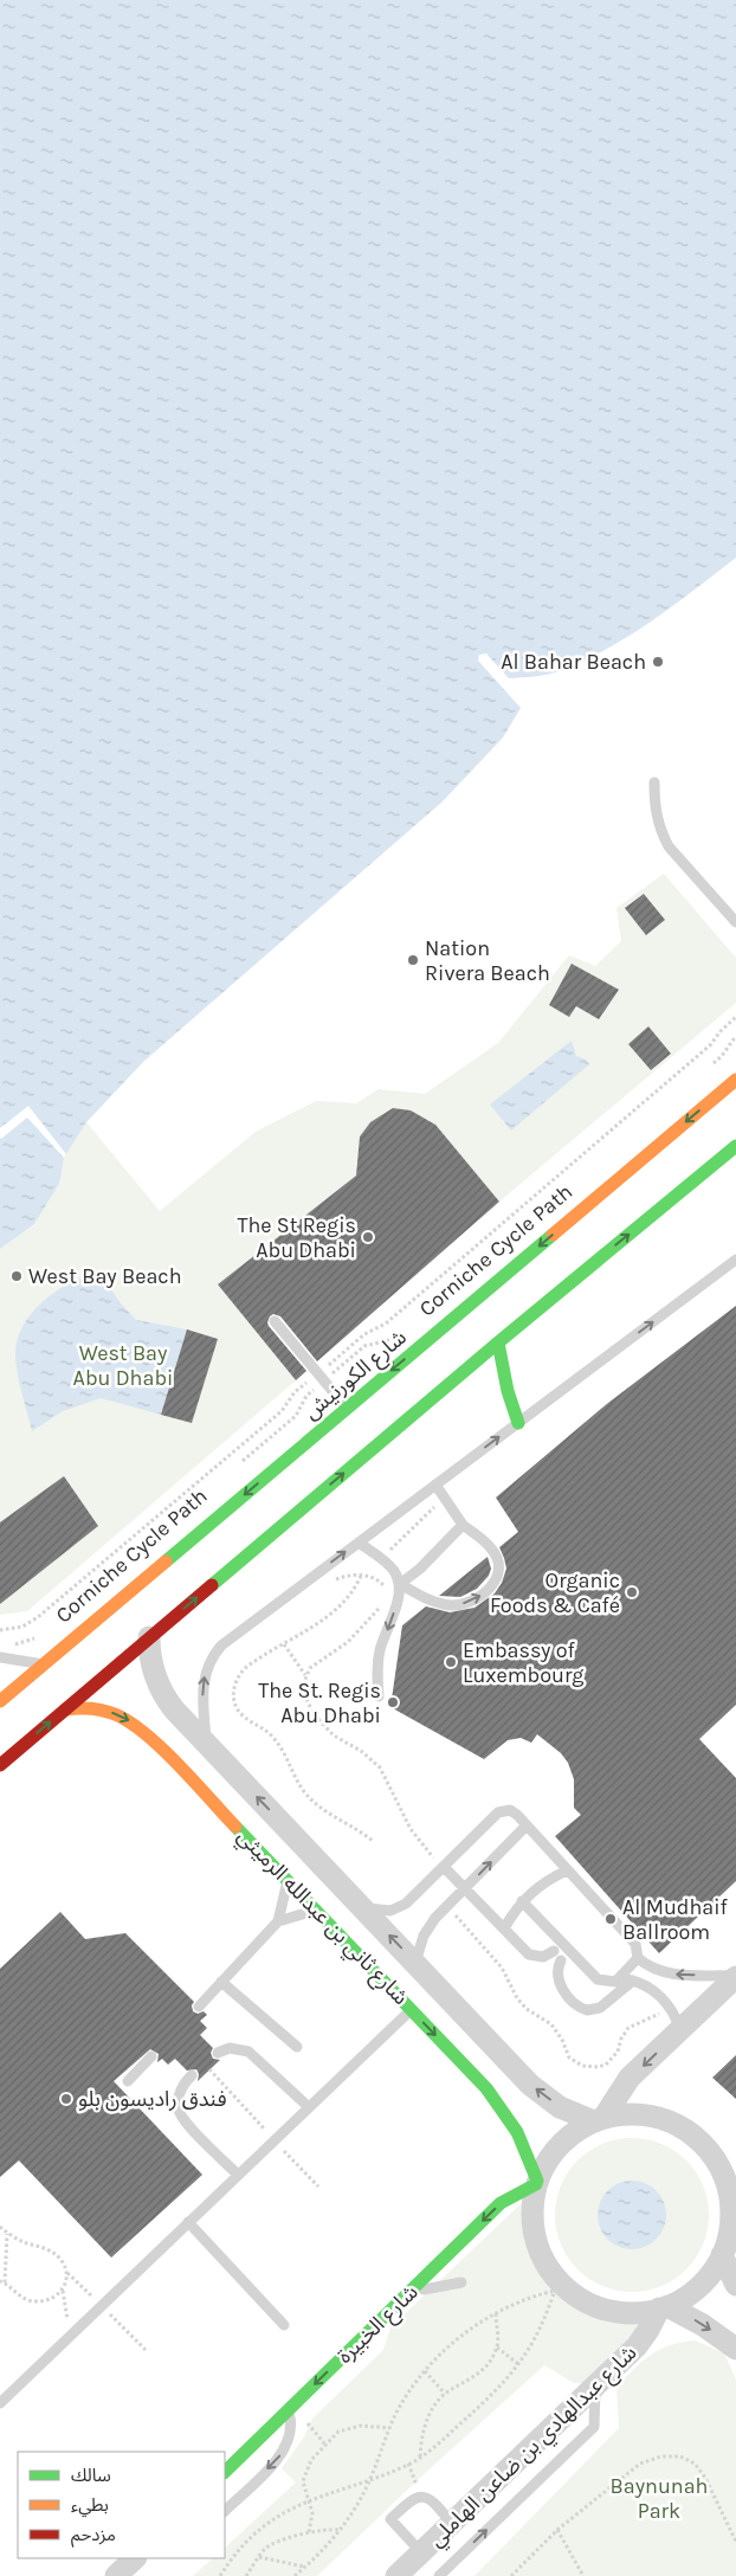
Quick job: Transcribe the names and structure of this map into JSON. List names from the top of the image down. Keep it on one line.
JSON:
{"streets":{"main road":["شارع الكورنيش","شارع ثاني بن عبدالله الرميثي","شارع الخبيرة"],"street":["شارع عبدالهادي بن ضاعن الهاملي"],"path":["Corniche Cycle Path"]},"crossings":[["شارع ثاني بن عبدالله الرميثي","شارع الخبيرة"],["شارع ثاني بن عبدالله الرميثي","شارع عبدالهادي بن ضاعن الهاملي"],["شارع الخبيرة","شارع عبدالهادي بن ضاعن الهاملي"]],"one_way":["شارع الخبيرة"],"parks":["West Bay Abu Dhabi","Baynunah Park"],"places":["Al Bahar Beach","Nation Rivera Beach","The St Regis Abu Dhabi","West Bay Beach","Organic Foods & Café","Embassy of Luxembourg","The St. Regis Abu Dhabi","Al Mudhaif Ballroom","فندق راديسون بلو"],"legend":["سالك","بطيء","مزدحم"]}
